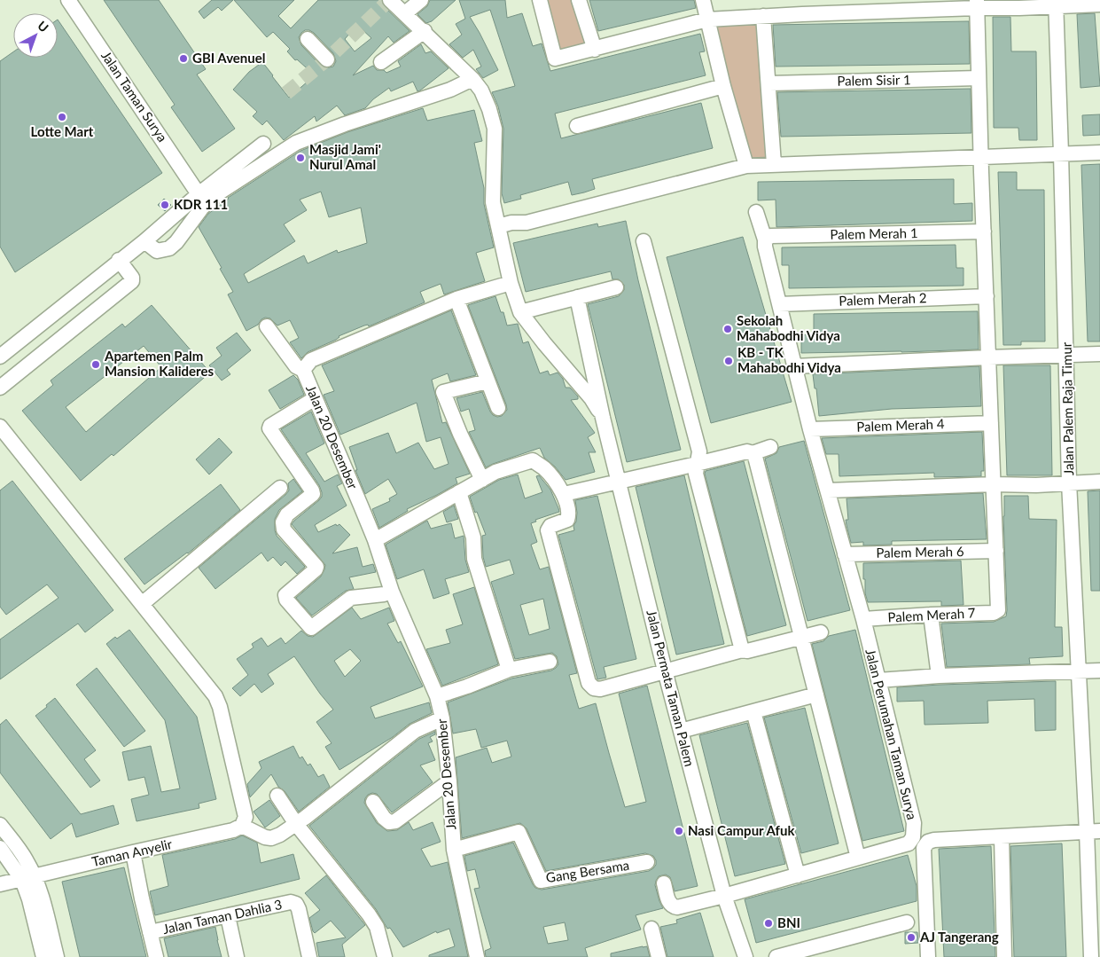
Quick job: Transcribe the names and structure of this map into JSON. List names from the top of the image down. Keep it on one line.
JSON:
{"streets":{"street":["Palem Sisir 1","Jalan Taman Surya","Palem Merah 1","Palem Merah 2","Jalan Palem Raja Timur","Palem Merah 4","Jalan 20 Desember","Palem Merah 6","Palem Merah 7","Jalan Permata Taman Palem","Jalan Perumahan Taman Surya","Taman Anyelir","Gang Bersama","Jalan Taman Dahlia 3"]},"crossings":[["Palem Merah 1","Jalan Perumahan Taman Surya"],["Palem Merah 2","Jalan Perumahan Taman Surya"],["Palem Merah 4","Jalan Perumahan Taman Surya"],["Jalan 20 Desember","Gang Bersama"],["Palem Merah 6","Palem Merah 7"],["Palem Merah 6","Jalan Perumahan Taman Surya"],["Palem Merah 7","Jalan Perumahan Taman Surya"],["Jalan Permata Taman Palem","Jalan Perumahan Taman Surya"]],"places":["GBI Avenuel","Lotte Mart","Masjid Jami' Nurul Amal","KDR 111","Sekolah Mahabodhi Vidya","KB - TK Mahabodhi Vidya","Apartemen Palm Mansion Kalideres","Nasi Campur Afuk","BNI","AJ Tangerang"],"north":"top right"}
